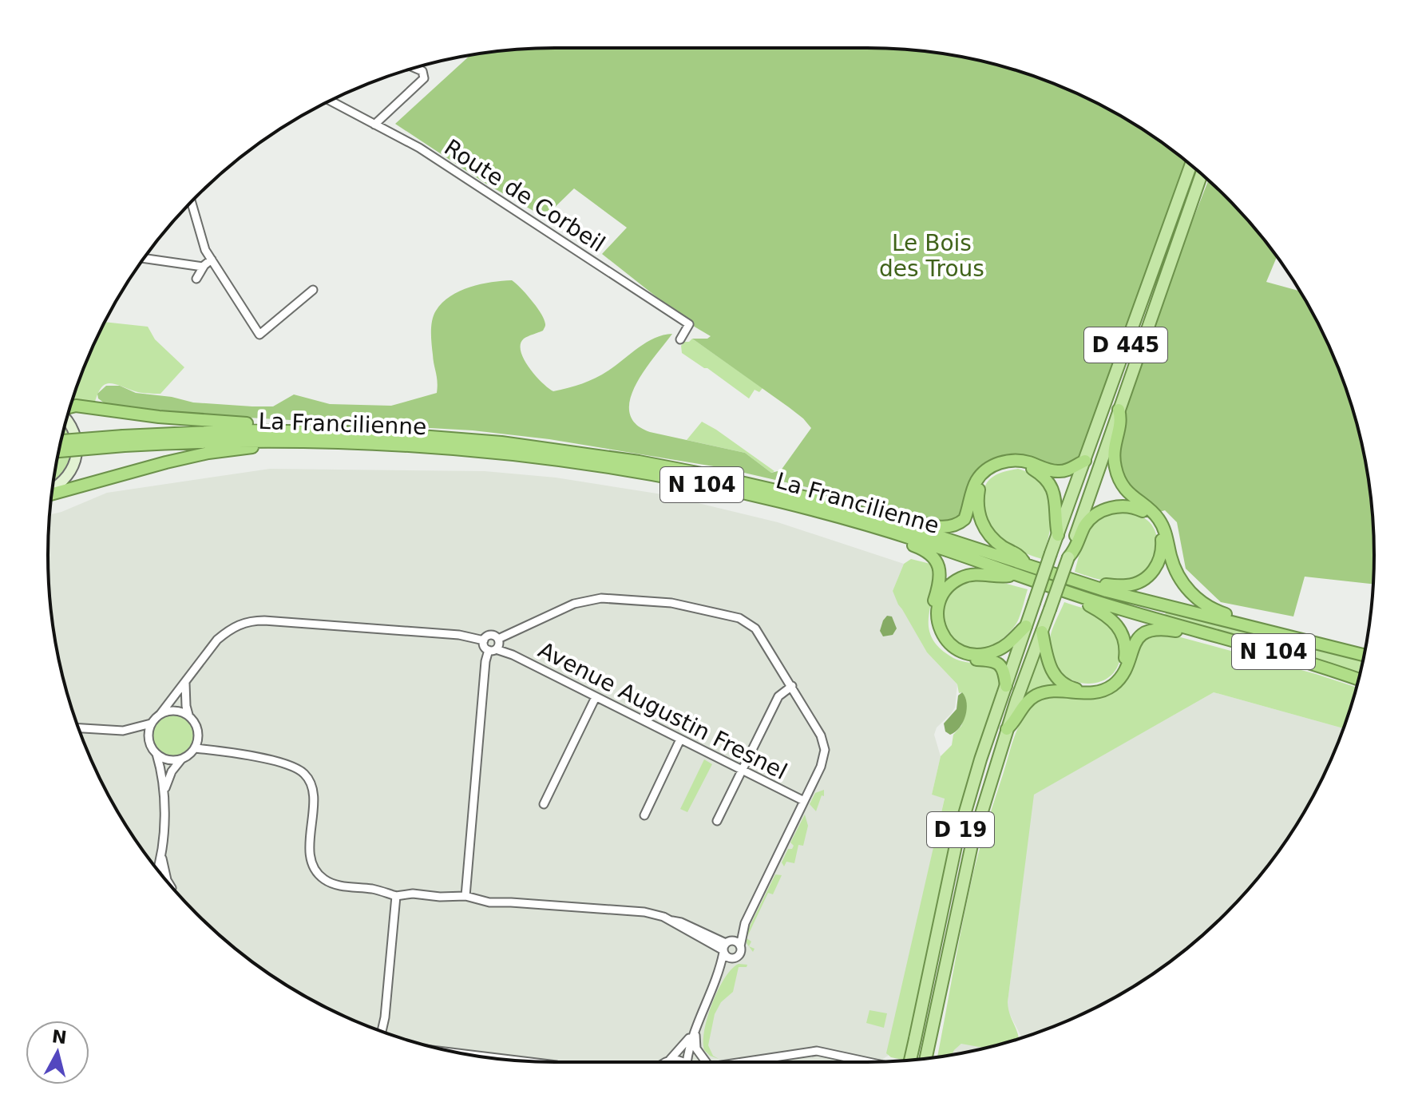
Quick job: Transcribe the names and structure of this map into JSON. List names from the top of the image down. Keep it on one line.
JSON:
{"streets":{"highway":["La Francilienne","N 104"],"main road":["D 445","D 19"],"street":["Route de Corbeil","Avenue Augustin Fresnel"]},"crossings":[["D 445","D 19"]],"parks":["Le Bois des Trous"],"north":"top"}
